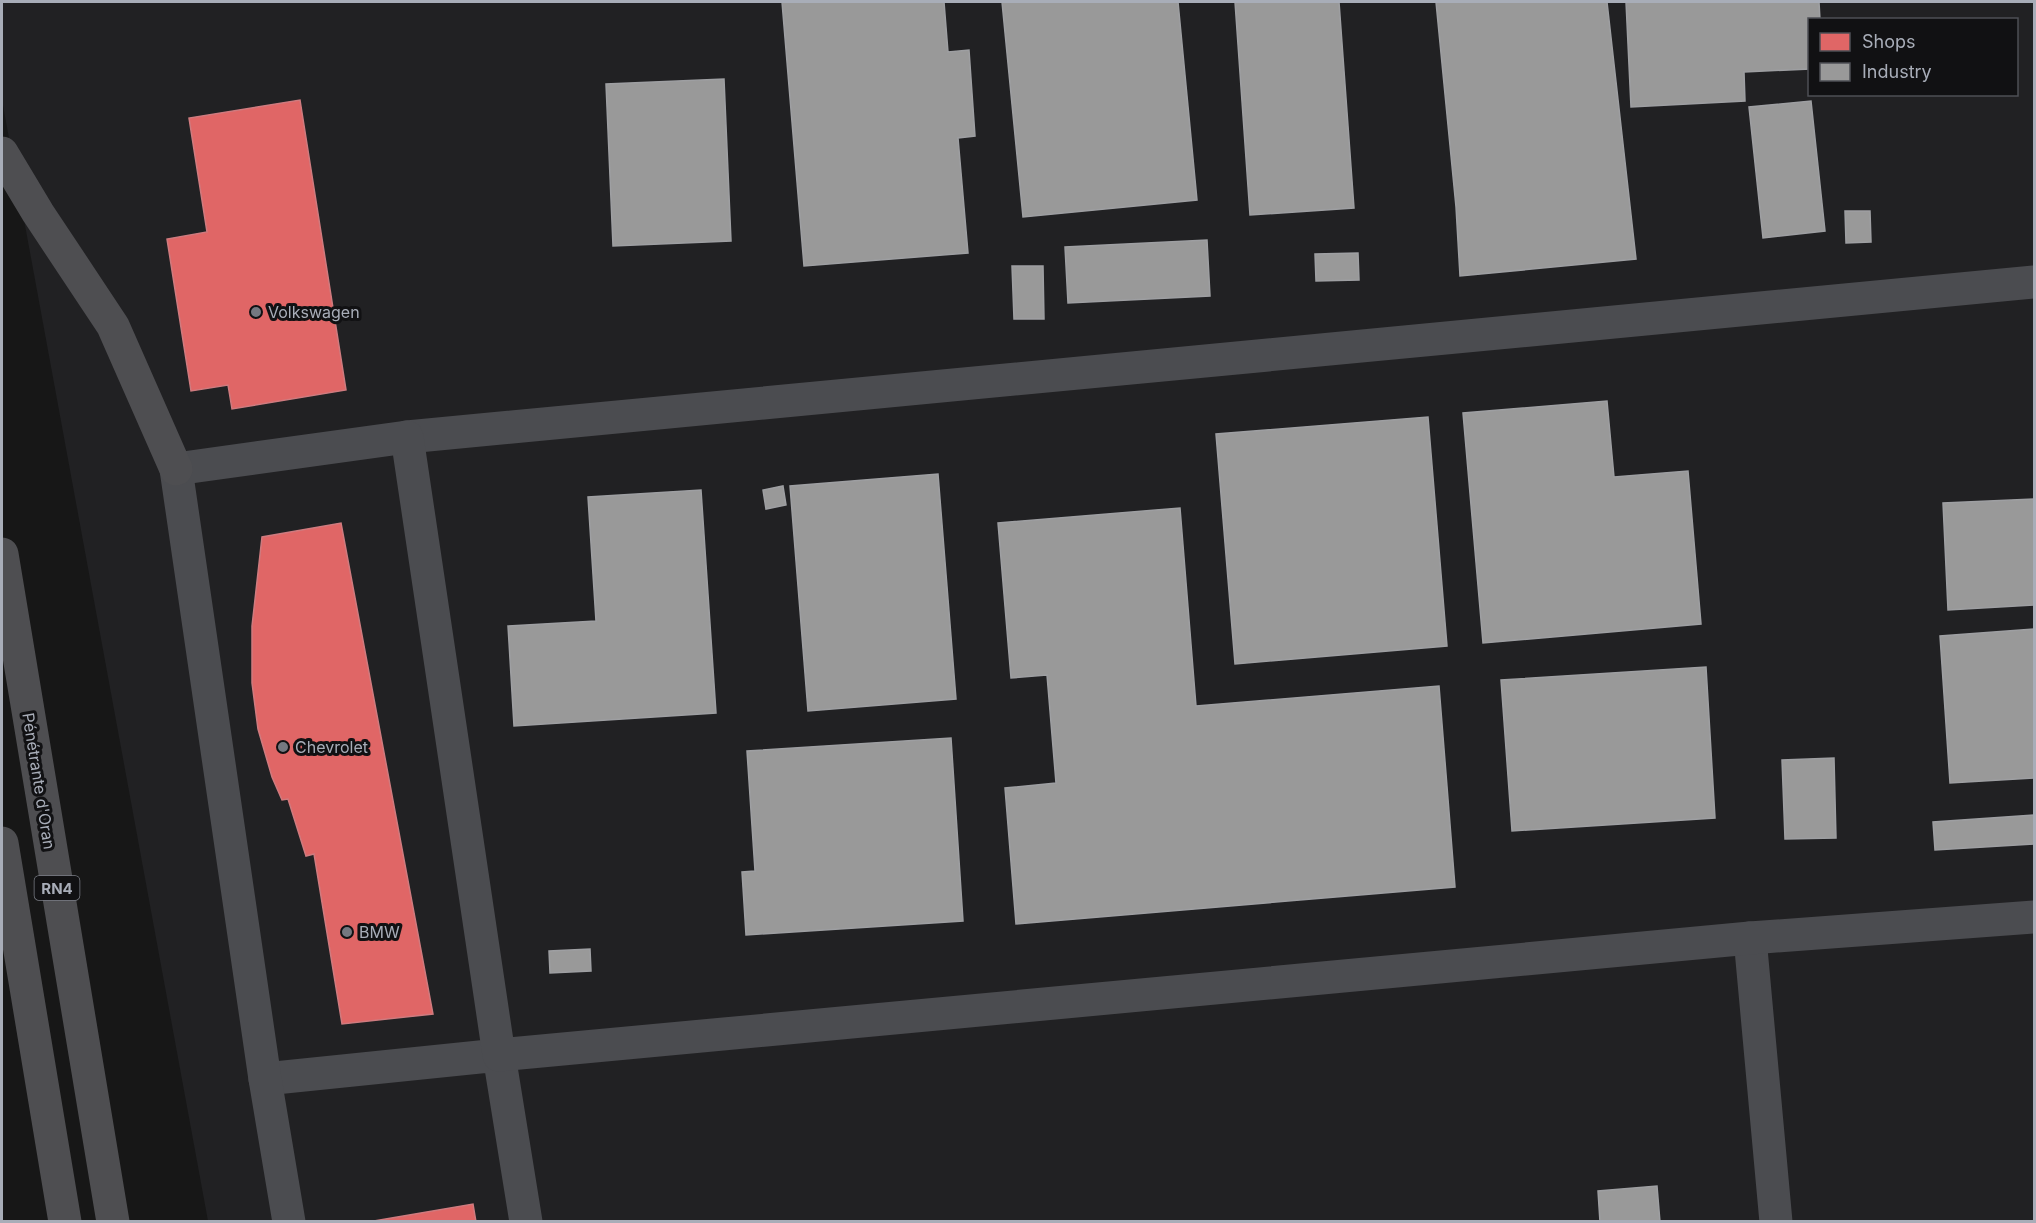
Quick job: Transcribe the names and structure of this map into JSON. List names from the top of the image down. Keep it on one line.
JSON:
{"streets":{"highway":["Pénétrante d'Oran","RN4"]},"places":["Volkswagen","Chevrolet","BMW"],"legend":["Shops","Industry"]}
